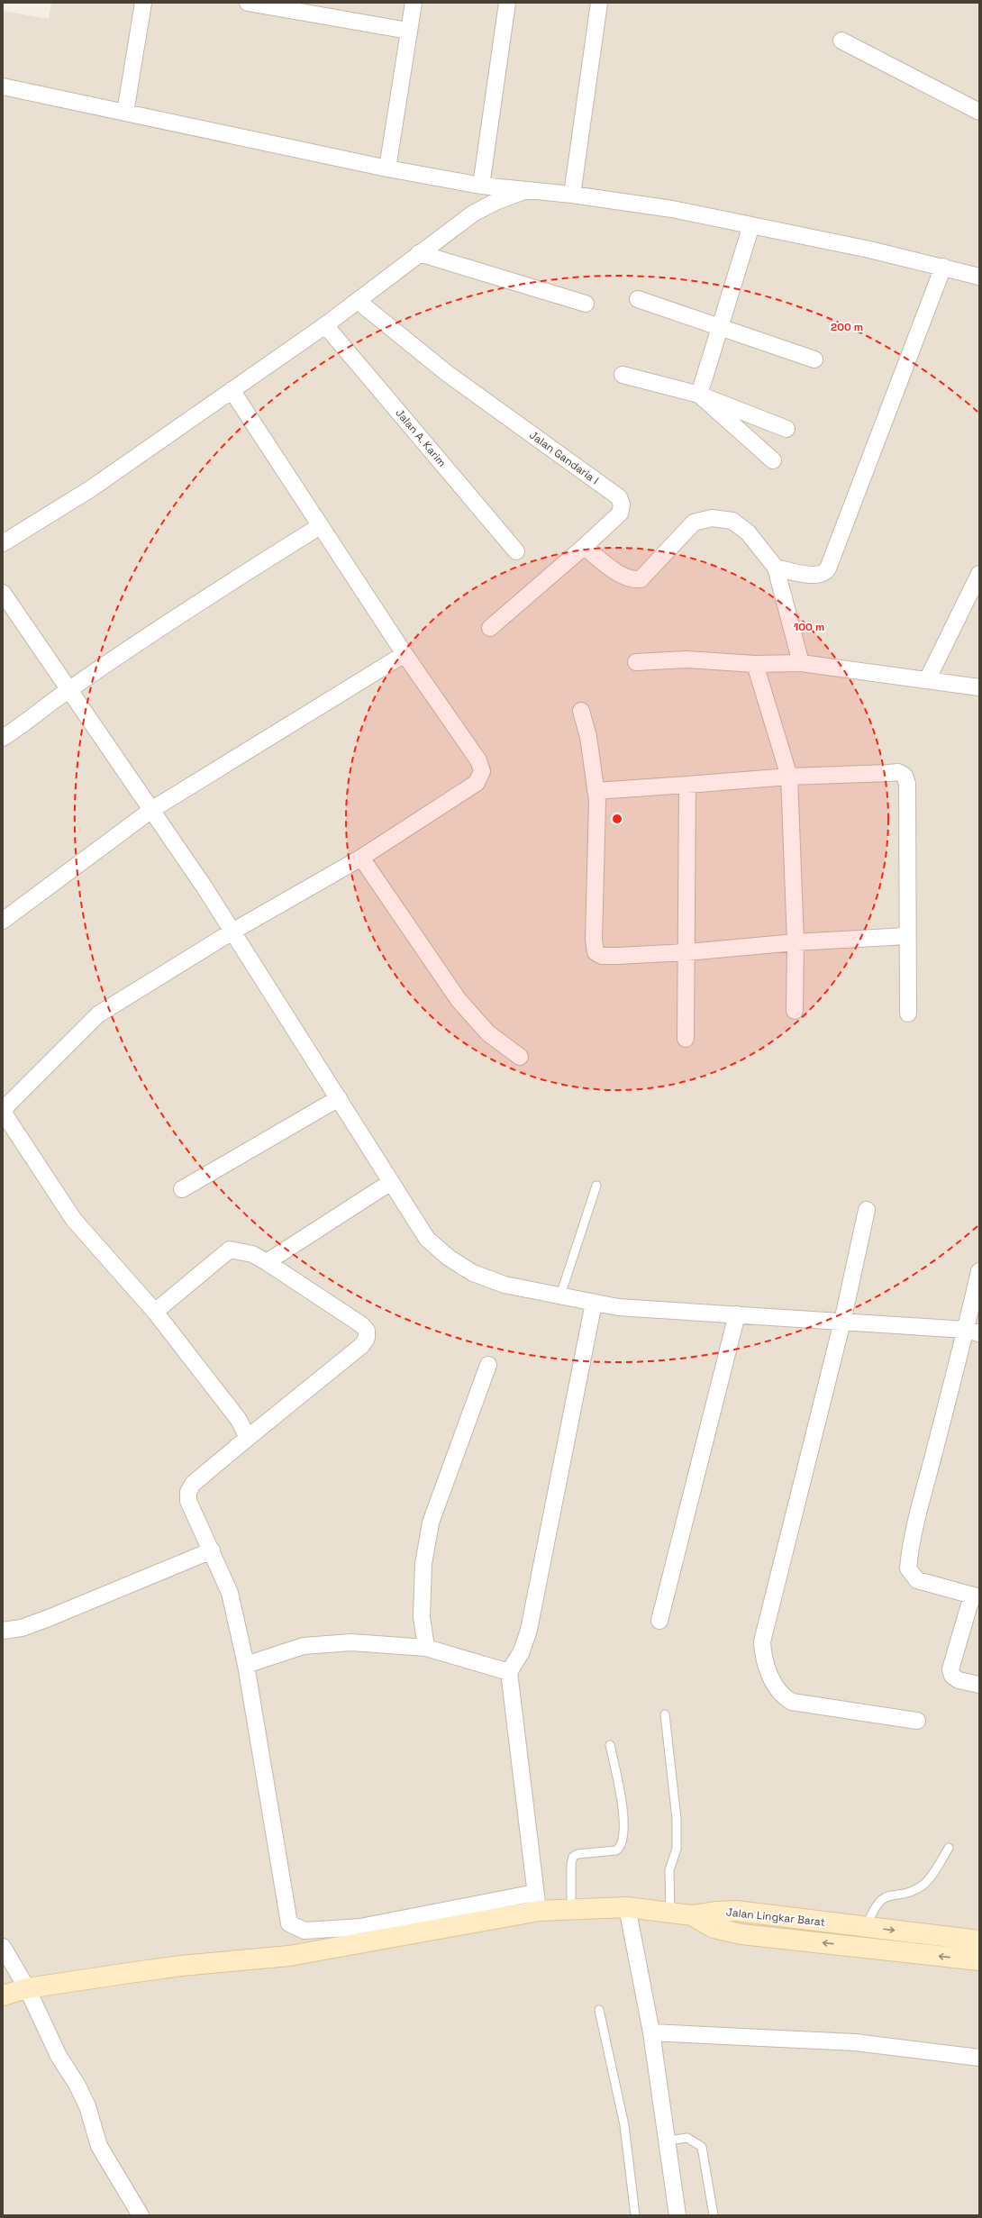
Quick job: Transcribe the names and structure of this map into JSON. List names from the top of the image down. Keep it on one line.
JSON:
{"streets":{"street":["Jalan A. Karim","Jalan Gandaria I","Jalan Lingkar Barat"]},"rings":["200 m","100 m"]}
